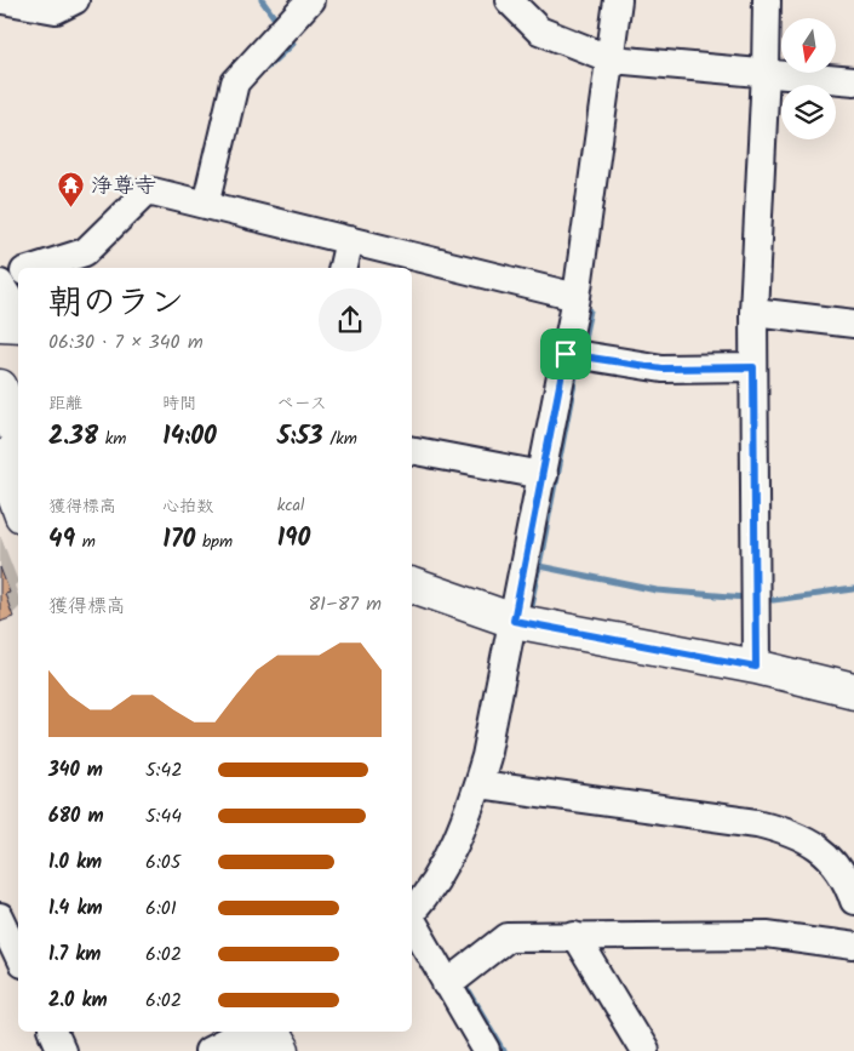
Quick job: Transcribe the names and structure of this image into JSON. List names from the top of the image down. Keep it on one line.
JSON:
{"places":{"temple":["浄尊寺"]},"north":"bottom","page":{"heading":["朝のラン","06:30 · 7 × 340 m"],"stats":[["距離","2.38 km"],["時間","14:00"],["ペース","5:53 /km"],["獲得標高","49 m"],["心拍数","170 bpm"],["kcal","190"]],"chart":["獲得標高","81–87 m"],"list":[{"name":"340 m","note":"5:42"},{"name":"680 m","note":"5:44"},{"name":"1.0 km","note":"6:05"},{"name":"1.4 km","note":"6:01"},{"name":"1.7 km","note":"6:02"},{"name":"2.0 km","note":"6:02"}]}}
